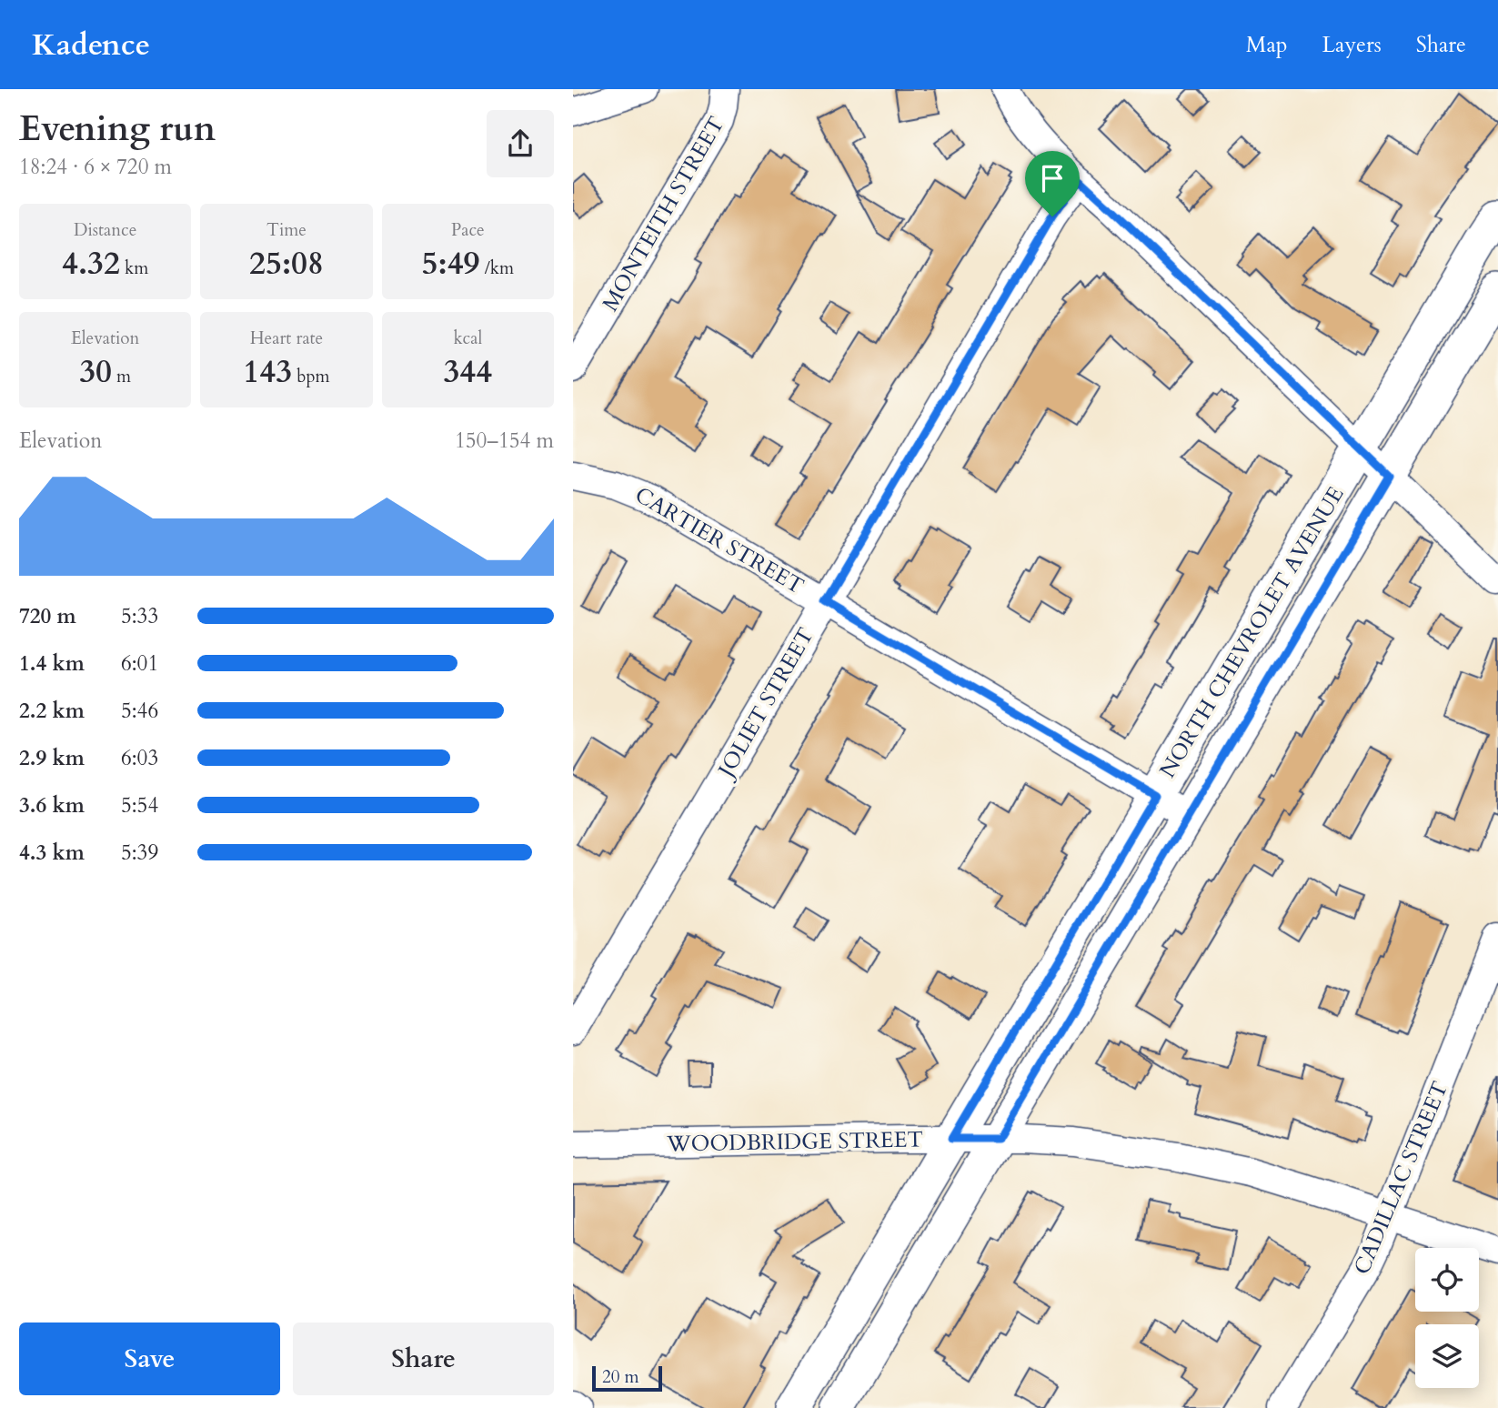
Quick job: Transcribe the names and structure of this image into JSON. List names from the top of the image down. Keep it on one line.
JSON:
{"streets":{"street":["MONTEITH STREET","CARTIER STREET","NORTH CHEVROLET AVENUE","JOLIET STREET","WOODBRIDGE STREET","CADILLAC STREET"]},"crossings":[["CARTIER STREET","NORTH CHEVROLET AVENUE"],["CARTIER STREET","JOLIET STREET"],["NORTH CHEVROLET AVENUE","WOODBRIDGE STREET"],["WOODBRIDGE STREET","CADILLAC STREET"]],"scale_bar":"20 m","page":{"header":"Kadence","nav":["Map","Layers","Share"],"heading":["Evening run","18:24 · 6 × 720 m"],"stats":[["Distance","4.32 km"],["Time","25:08"],["Pace","5:49 /km"],["Elevation","30 m"],["Heart rate","143 bpm"],["kcal","344"]],"chart":["Elevation","150–154 m"],"list":[{"name":"720 m","note":"5:33"},{"name":"1.4 km","note":"6:01"},{"name":"2.2 km","note":"5:46"},{"name":"2.9 km","note":"6:03"},{"name":"3.6 km","note":"5:54"},{"name":"4.3 km","note":"5:39"}],"buttons":["Save","Share"],"scale":"20 m"}}
